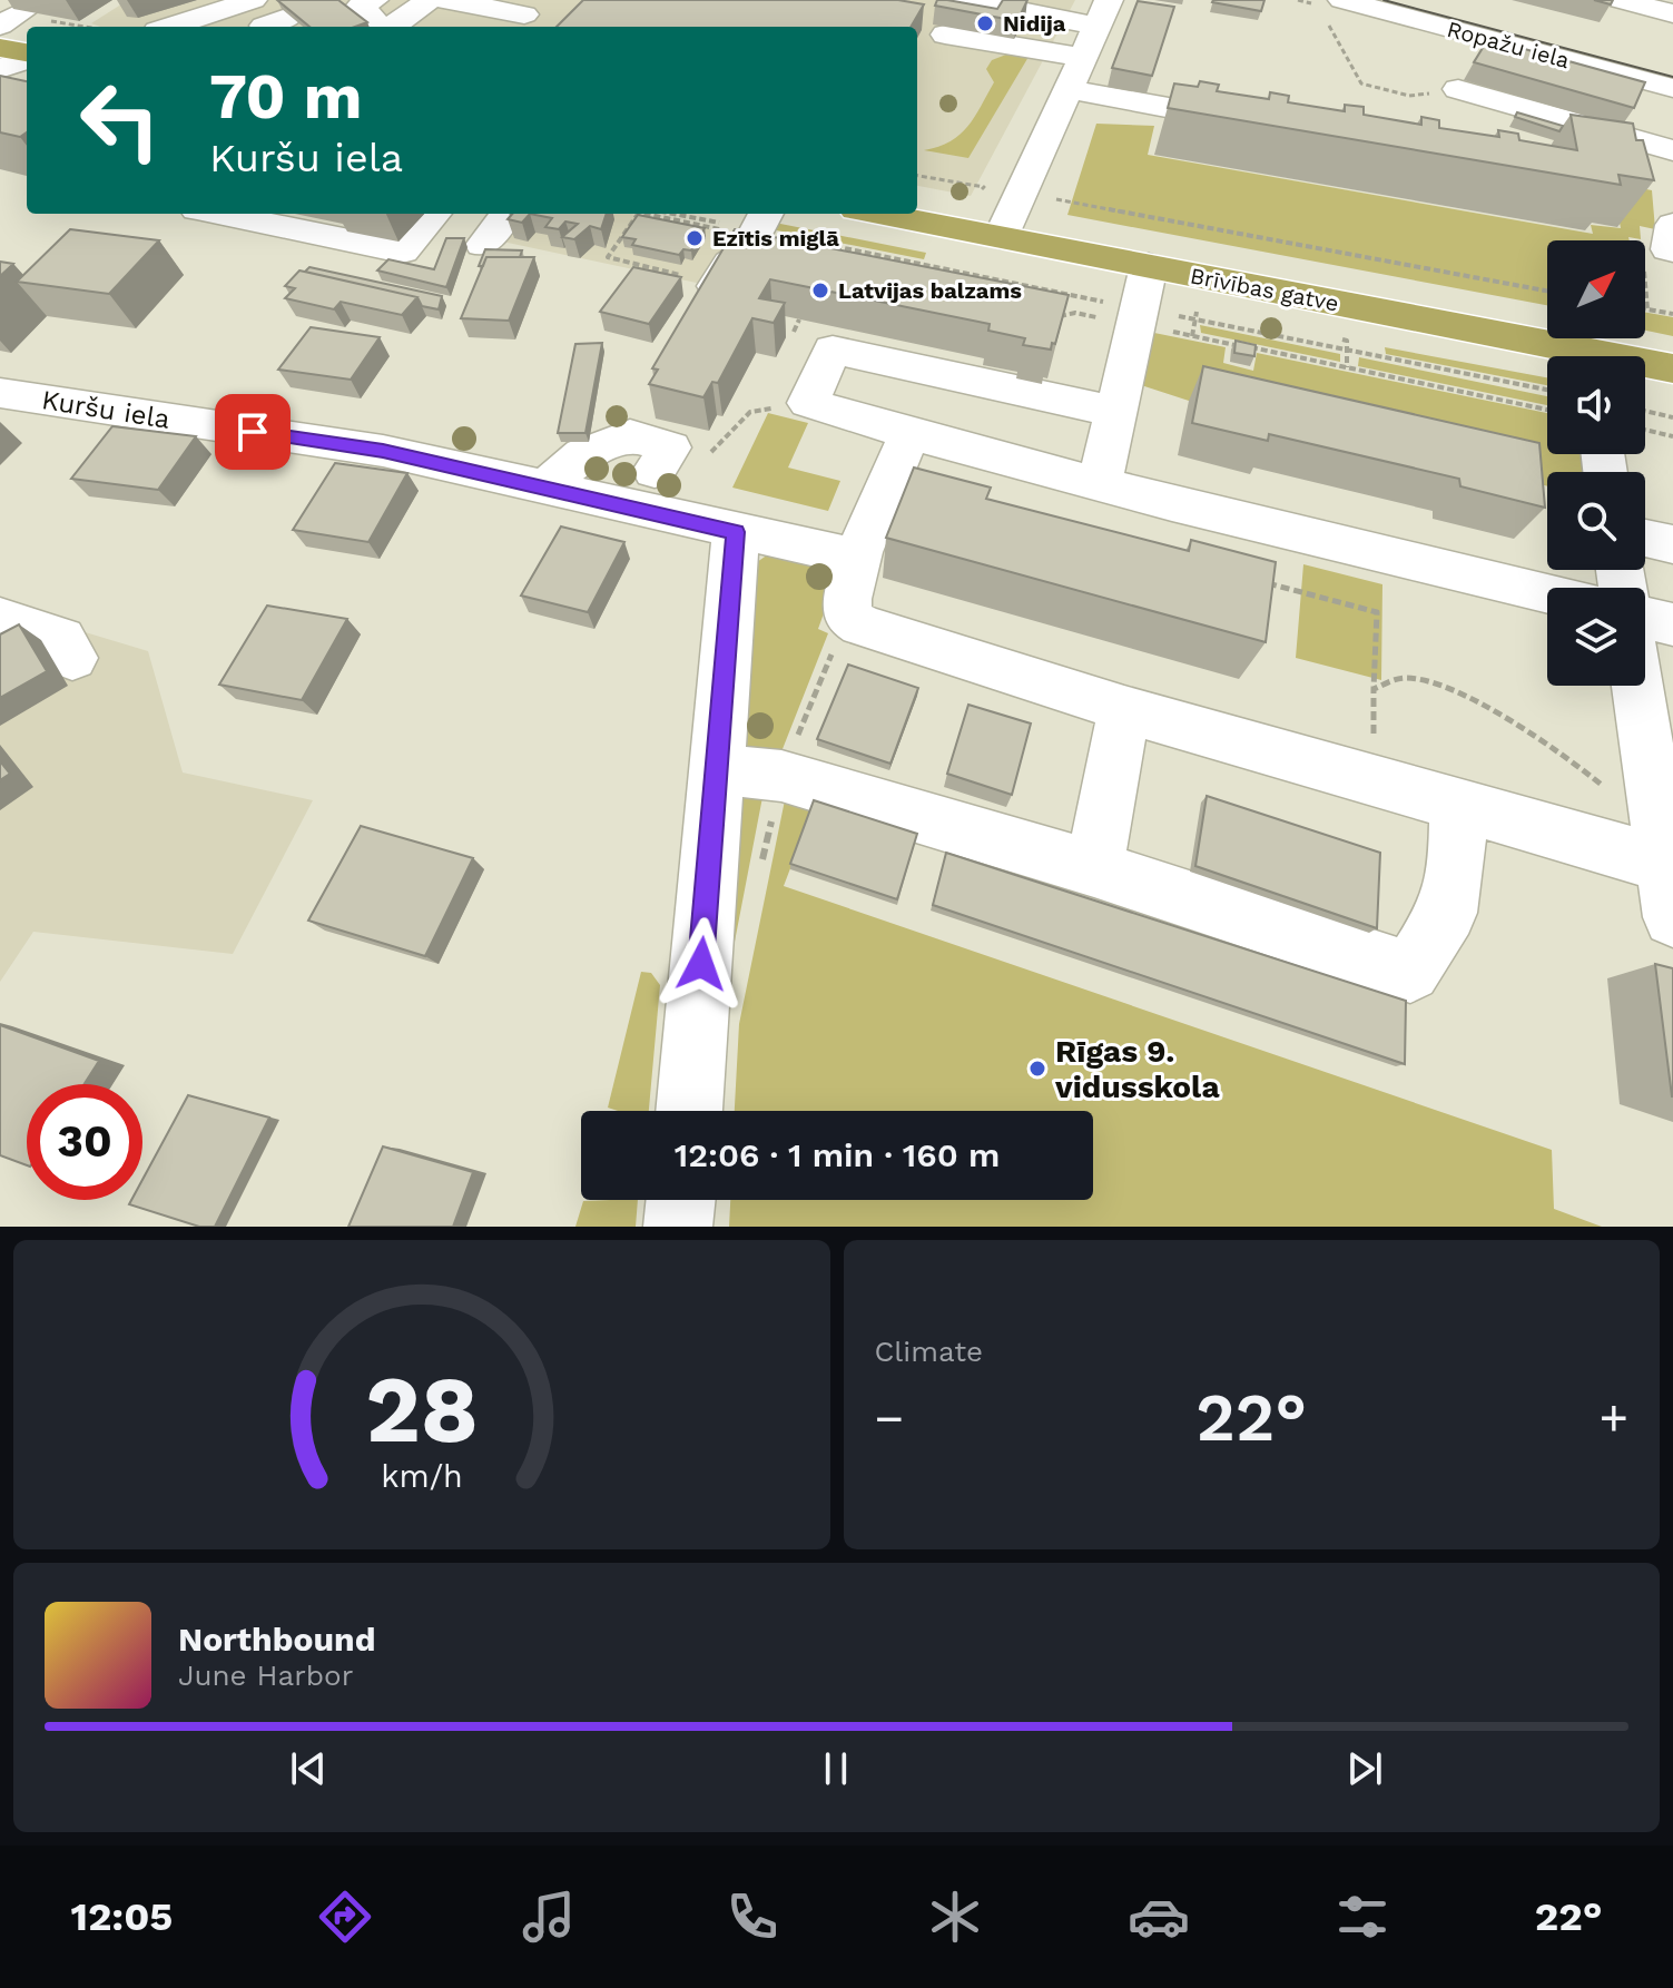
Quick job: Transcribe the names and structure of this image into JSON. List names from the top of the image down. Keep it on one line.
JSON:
{"streets":{"highway":["Brīvības gatve"],"street":["Ropažu iela","Kuršu iela"]},"places":["Nidija","Ezītis miglā","Latvijas balzams","Rīgas 9. vidusskola"],"north":"top right","page":{"turn":["70 m","Kuršu iela"],"limit":"30","trip":"12:06 · 1 min · 160 m","tile":"Climate","heat":["−","22°","+"],"song":["Northbound","June Harbor"],"tabs":["12:05","22°"],"gauge":["28","km/h"]}}
